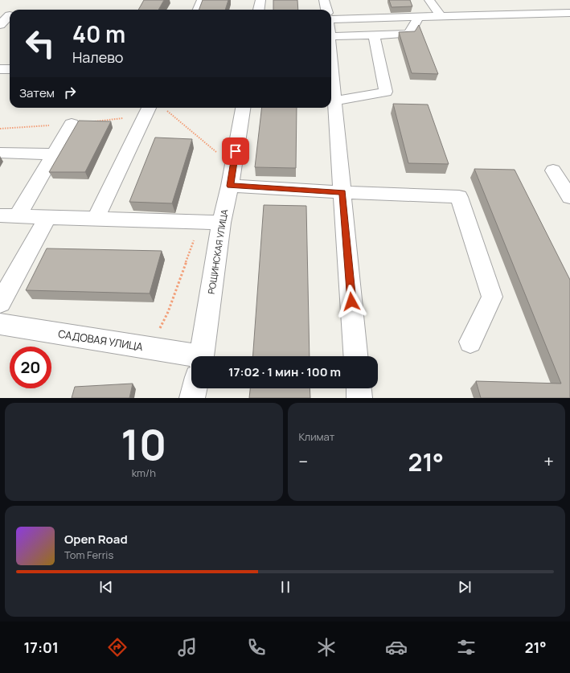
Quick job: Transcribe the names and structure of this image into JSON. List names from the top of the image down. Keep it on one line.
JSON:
{"streets":{"street":["РОЩИНСКАЯ УЛИЦА","САДОВАЯ УЛИЦА"]},"page":{"turn":["40 m","Налево"],"then":"Затем","limit":"20","trip":"17:02 · 1 мин · 100 m","tile":[["10","km/h"],"Климат"],"heat":["−","21°","+"],"song":["Open Road","Tom Ferris"],"tabs":["17:01","21°"]}}
